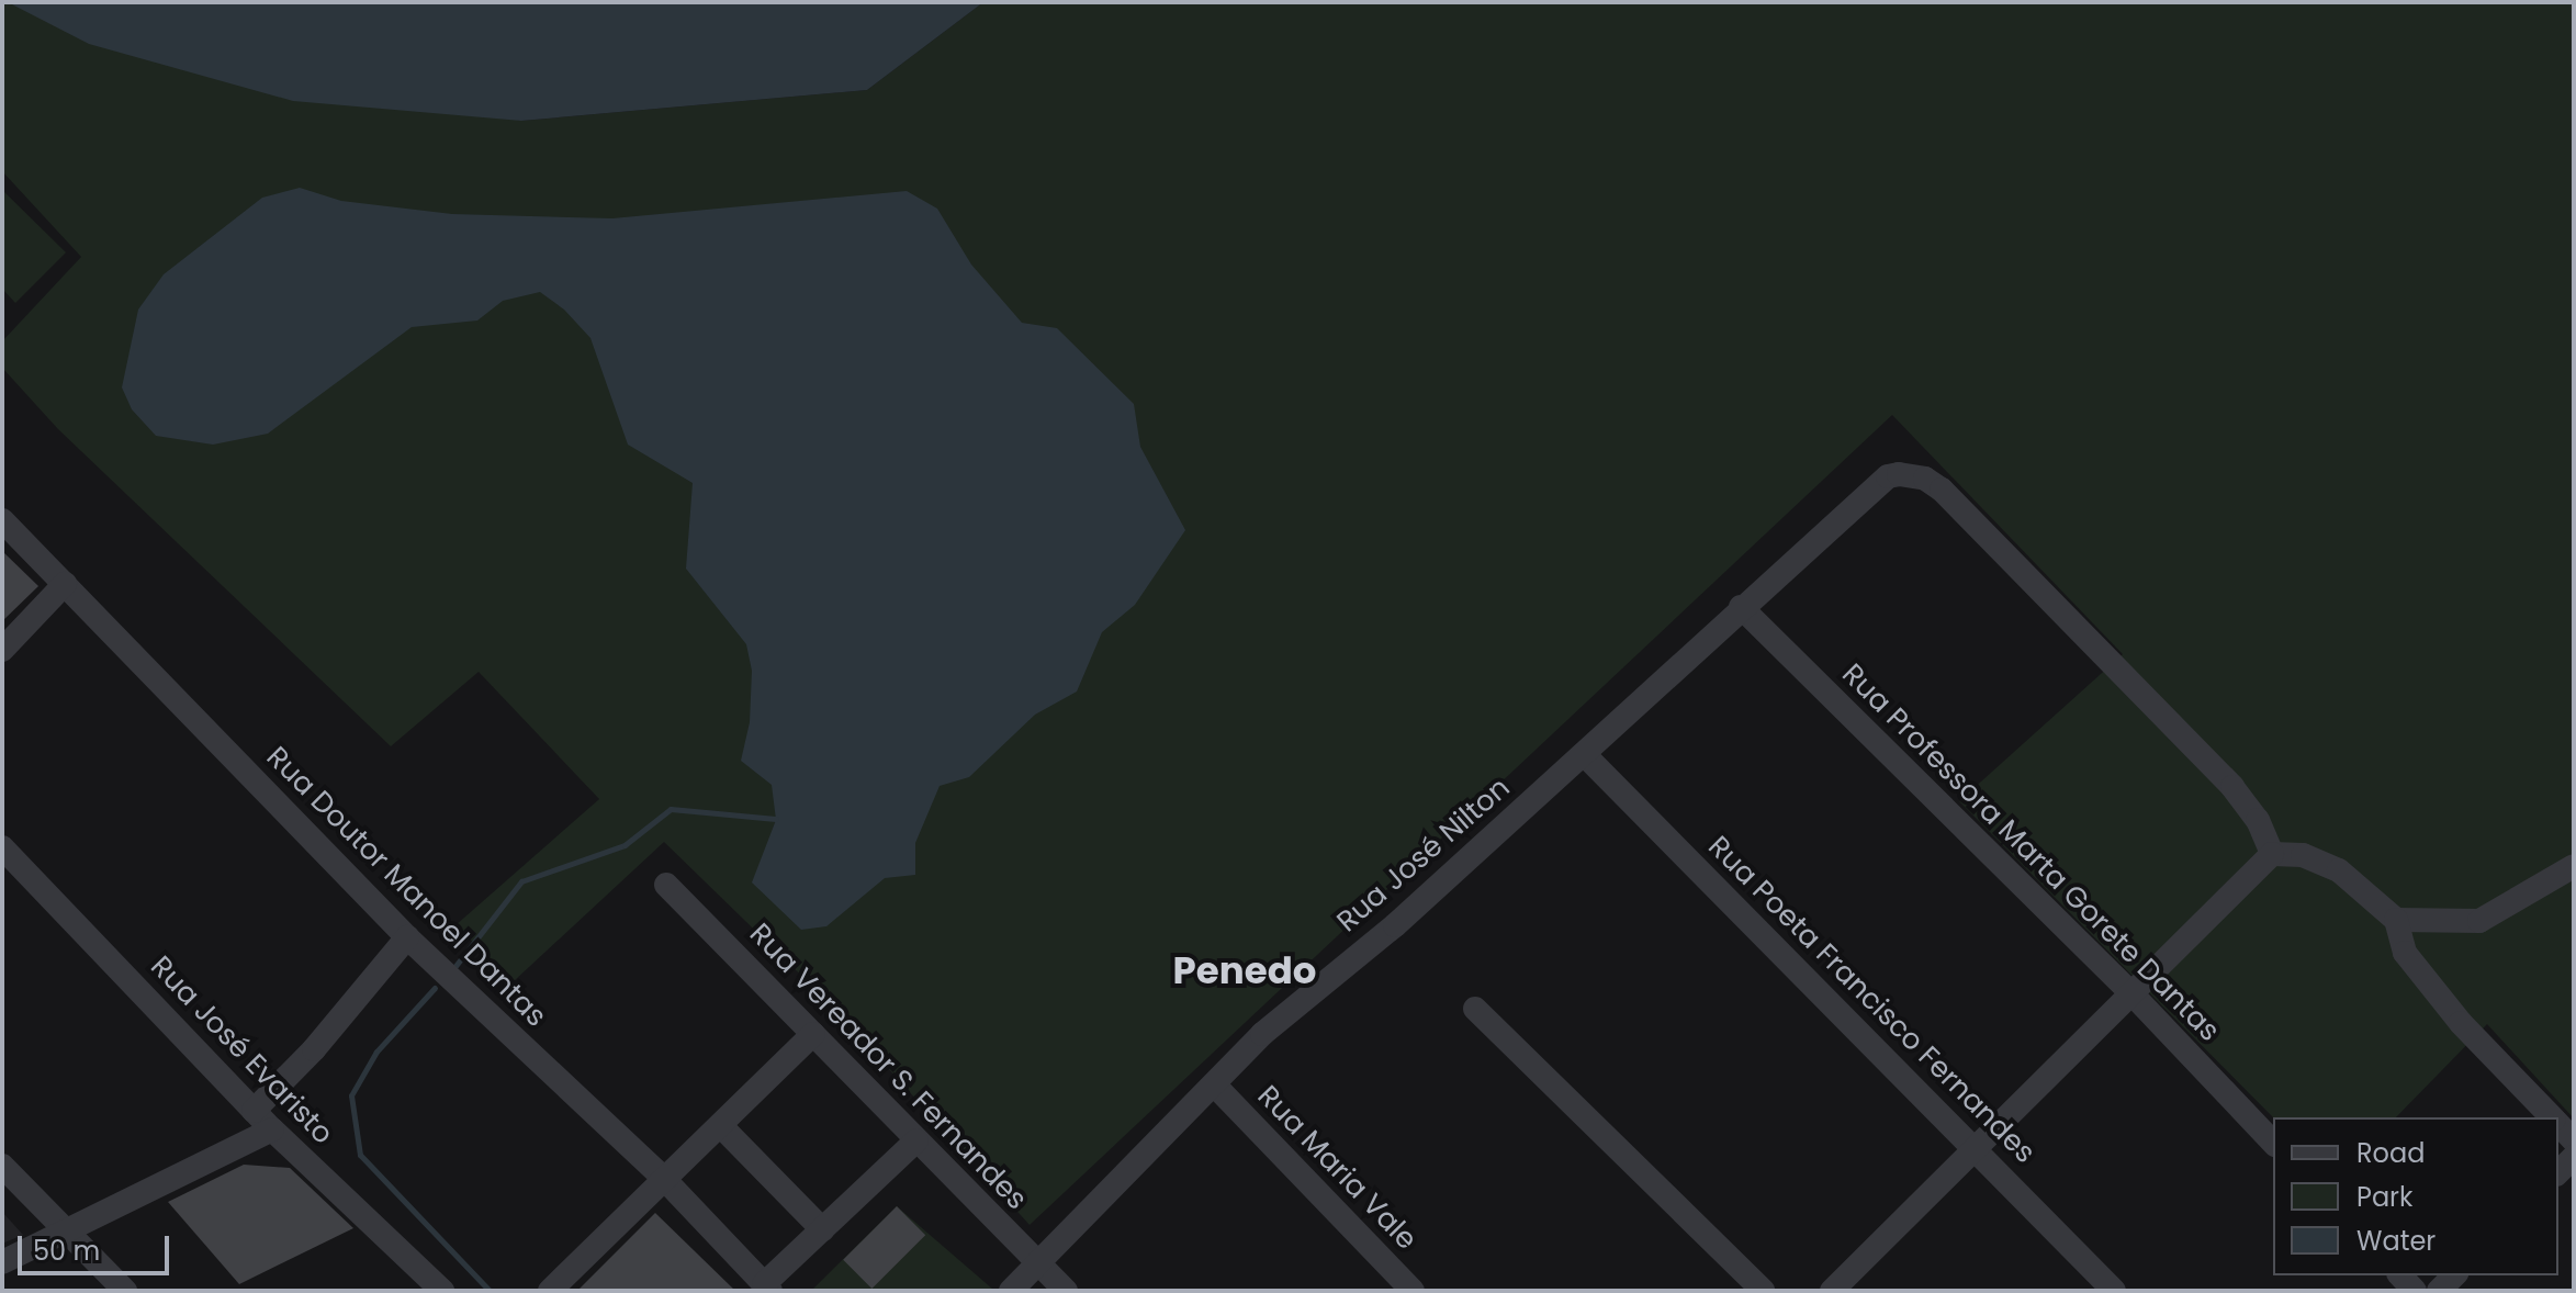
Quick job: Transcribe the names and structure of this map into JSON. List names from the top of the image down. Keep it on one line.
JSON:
{"streets":{"street":["Rua Professora Marta Gorete Dantas","Rua José Nilton","Rua Doutor Manoel Dantas","Rua Poeta Francisco Fernandes","Rua José Evaristo","Rua Vereador S. Fernandes","Rua Maria Vale"]},"crossings":[["Rua Professora Marta Gorete Dantas","Rua José Nilton"],["Rua José Nilton","Rua Poeta Francisco Fernandes"],["Rua José Nilton","Rua Vereador S. Fernandes"],["Rua José Nilton","Rua Maria Vale"]],"districts":["Penedo"],"legend":["Road","Park","Water"],"scale_bar":"50 m"}
